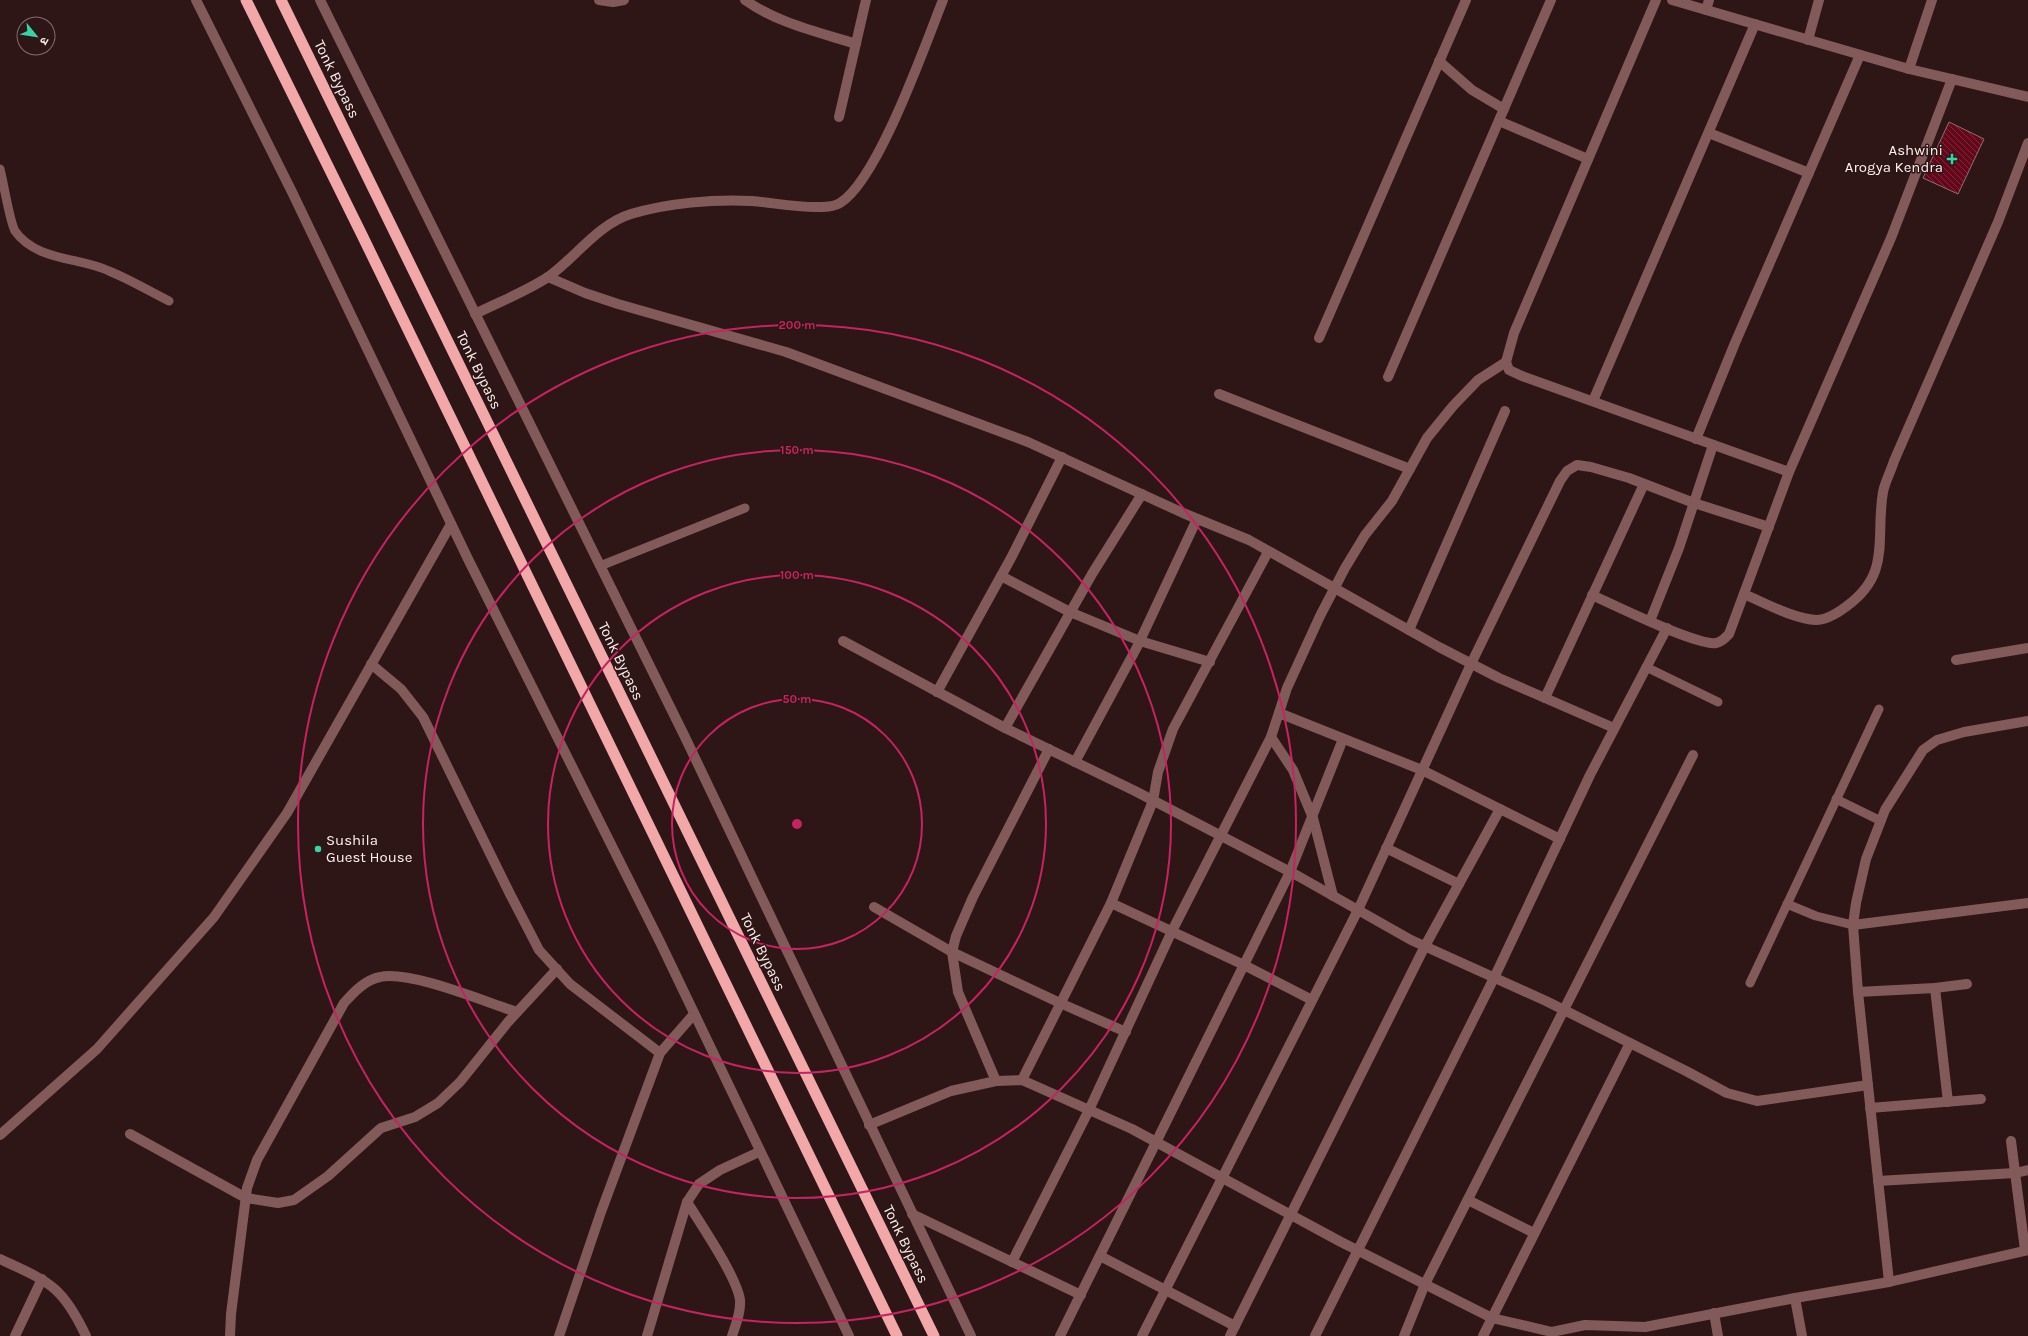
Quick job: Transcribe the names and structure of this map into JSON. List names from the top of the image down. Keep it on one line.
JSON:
{"streets":{"highway":["Tonk Bypass"]},"places":{"health":["Ashwini Arogya Kendra"],"other":["Sushila Guest House"]},"north":"bottom right","rings":["200 m","150 m","100 m","50 m"]}
